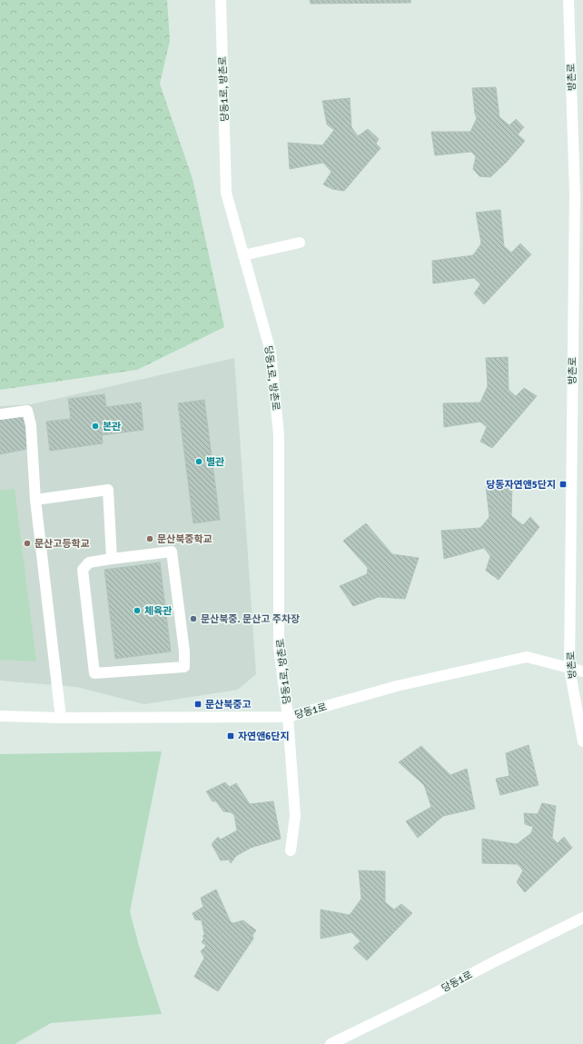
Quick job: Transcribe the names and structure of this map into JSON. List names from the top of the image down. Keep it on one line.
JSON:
{"streets":{"street":["방촌로","당동1로, 방촌로","당동1로"]},"crossings":[["방촌로","당동1로"],["당동1로, 방촌로","당동1로"]],"places":{"other":["본관","별관","문산북중학교","문산고등학교","체육관","문산북중. 문산고 주차장"],"transit":["당동자연앤5단지","문산북중고","자연앤6단지"]}}
